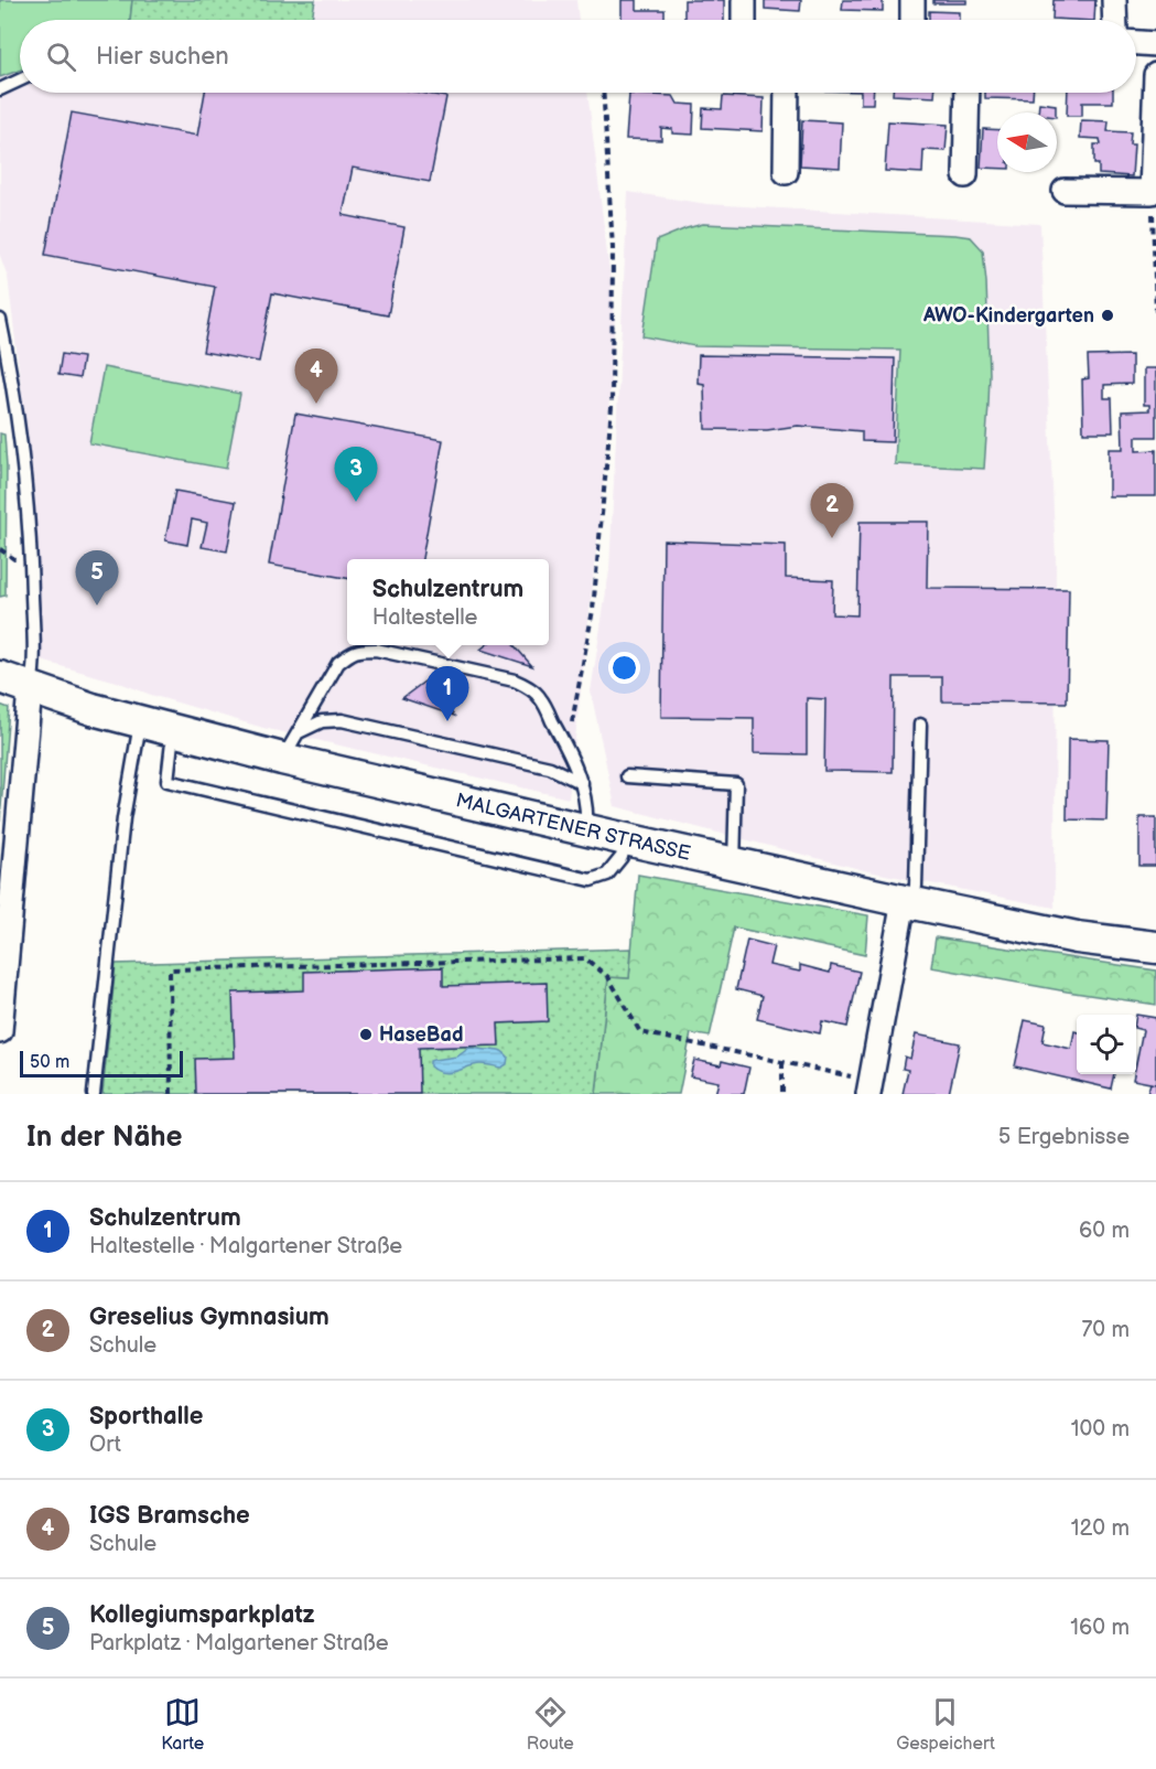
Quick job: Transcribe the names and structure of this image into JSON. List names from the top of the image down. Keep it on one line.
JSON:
{"streets":{"street":["MALGARTENER STRASSE"]},"places":["AWO-Kindergarten","HaseBad"],"scale_bar":"50 m","north":"left","page":{"search":"Hier suchen","pins":["4","3","2","5","1"],"popup":["Schulzentrum","Haltestelle"],"scale":"50 m","heading":["In der Nähe","5 Ergebnisse"],"list":[{"mark":"1","name":"Schulzentrum","note":"Haltestelle · Malgartener Straße","value":"60 m"},{"mark":"2","name":"Greselius Gymnasium","note":"Schule","value":"70 m"},{"mark":"3","name":"Sporthalle","note":"Ort","value":"100 m"},{"mark":"4","name":"IGS Bramsche","note":"Schule","value":"120 m"},{"mark":"5","name":"Kollegiumsparkplatz","note":"Parkplatz · Malgartener Straße","value":"160 m"}],"nav":["Karte","Route","Gespeichert"]}}
